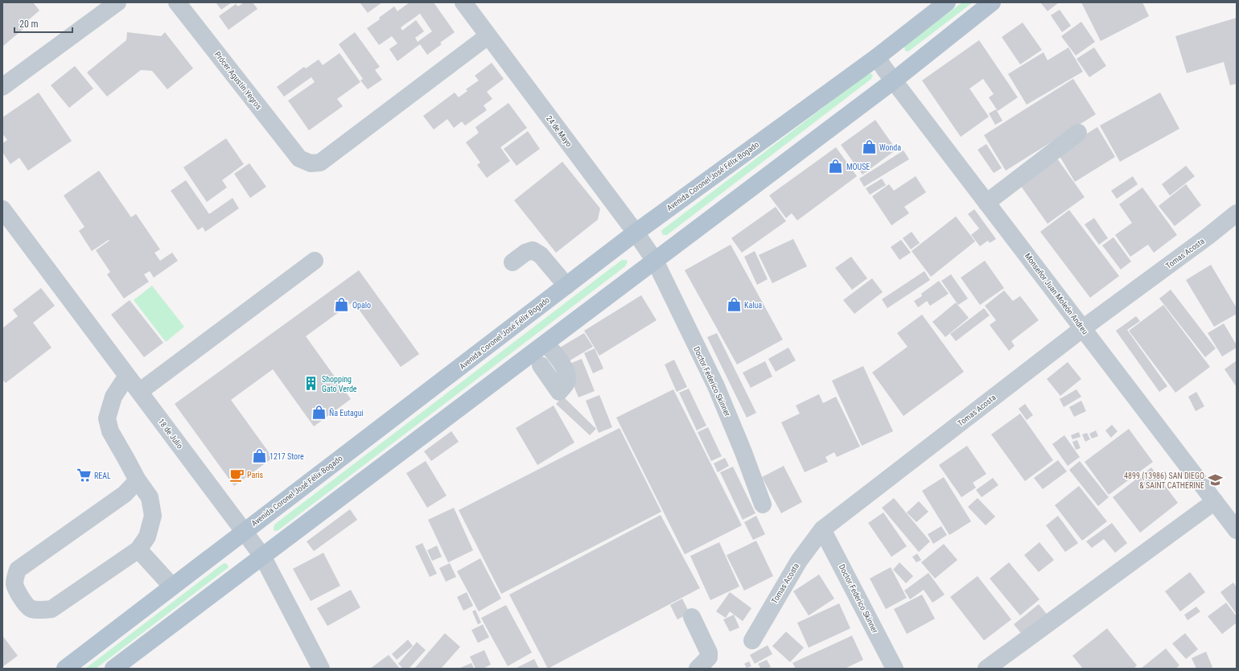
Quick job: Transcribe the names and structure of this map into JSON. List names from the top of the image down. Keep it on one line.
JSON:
{"streets":{"main road":["Avenida Coronel José Félix Bogado"],"street":["Prócer Agustín Yegros","24 de Mayo","Tomas Acosta","Monseñor Juan Moleón Andreu","Doctor Federico Skinner","18 de Julio"]},"crossings":[["Prócer Agustín Yegros","24 de Mayo"],["24 de Mayo","Avenida Coronel José Félix Bogado"],["24 de Mayo","Doctor Federico Skinner"],["Avenida Coronel José Félix Bogado","Monseñor Juan Moleón Andreu"],["Avenida Coronel José Félix Bogado","18 de Julio"],["Tomas Acosta","Monseñor Juan Moleón Andreu"],["Tomas Acosta","Doctor Federico Skinner"]],"places":{"shop":["Wonda","MOUSE","Opalo","Kalua","Ña Eutagui","1217 Store"],"building":["Shopping Gato Verde"],"cafe":["Paris"],"supermarket":["REAL"],"school or university":["4899 (13986) SAN DIEGO & SAINT CATHERINE"]},"scale_bar":"20 m"}
